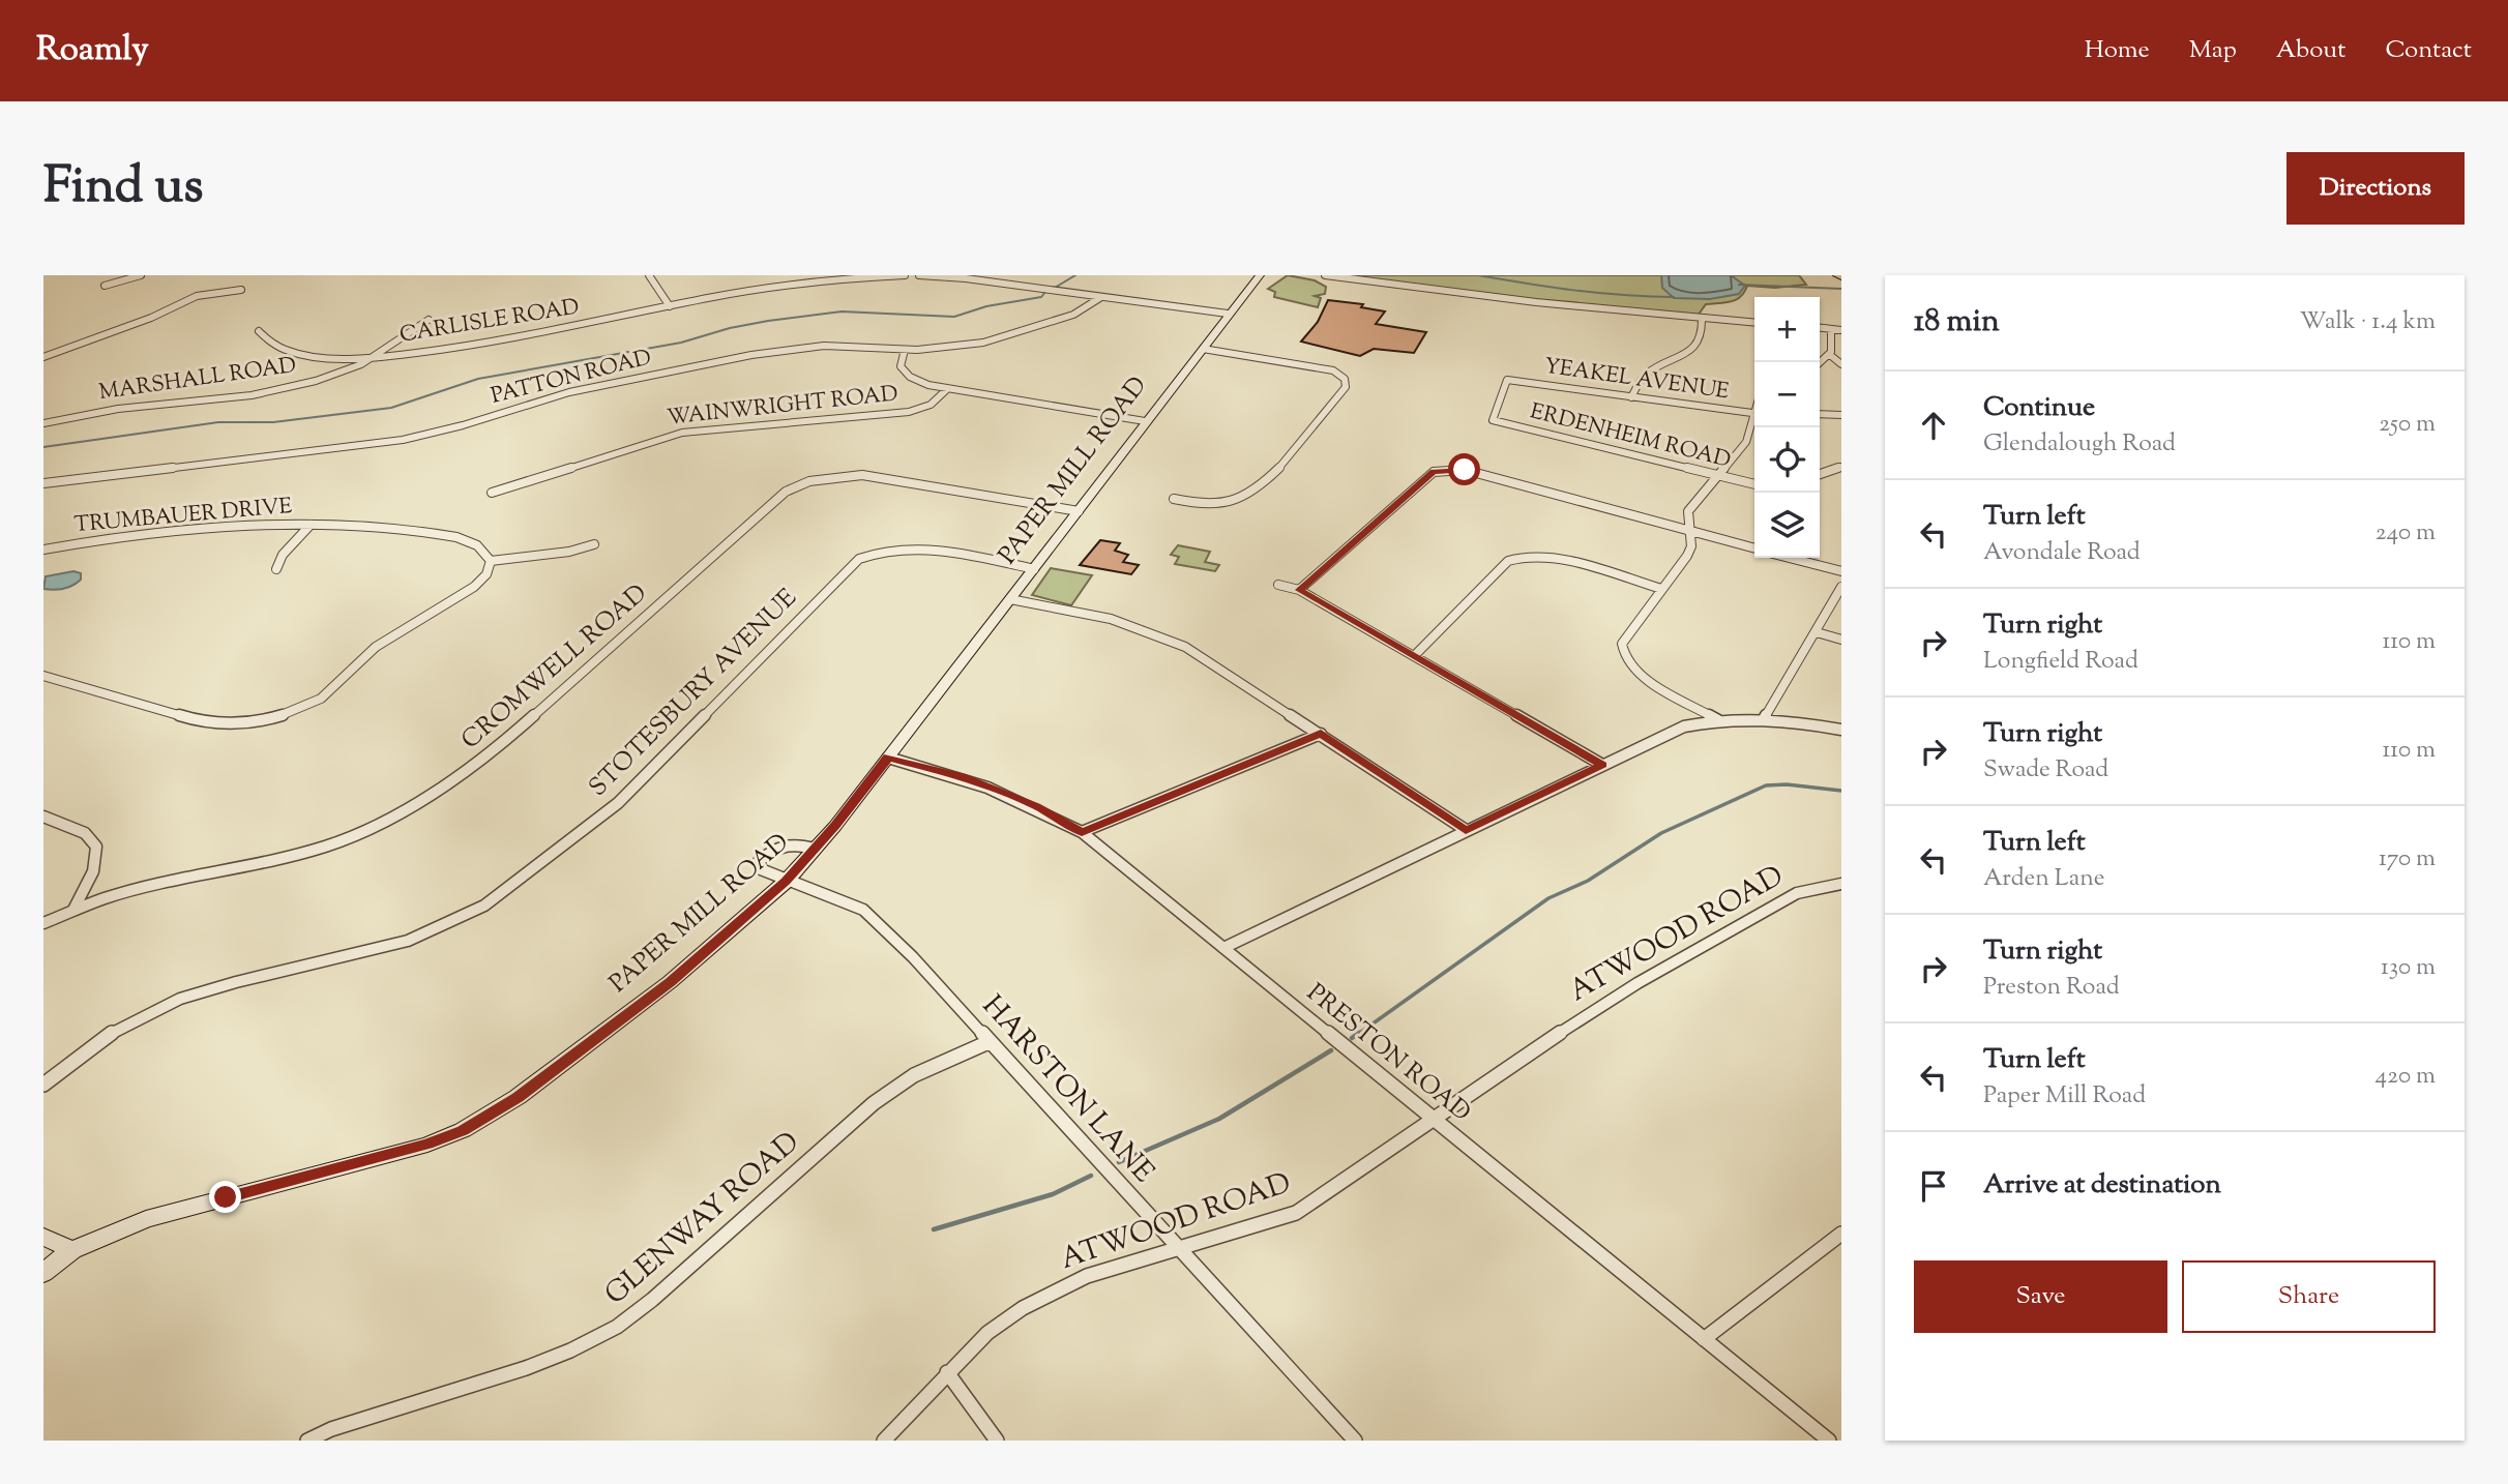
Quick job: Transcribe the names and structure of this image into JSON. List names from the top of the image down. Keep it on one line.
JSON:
{"streets":{"main road":["PAPER MILL ROAD"],"street":["CARLISLE ROAD","PATTON ROAD","MARSHALL ROAD","YEAKEL AVENUE","WAINWRIGHT ROAD","ERDENHEIM ROAD","TRUMBAUER DRIVE","CROMWELL ROAD","STOTESBURY AVENUE","ATWOOD ROAD","PRESTON ROAD","HARSTON LANE","GLENWAY ROAD"]},"crossings":[["CARLISLE ROAD","MARSHALL ROAD"],["YEAKEL AVENUE","ERDENHEIM ROAD"],["PAPER MILL ROAD","CROMWELL ROAD"],["PAPER MILL ROAD","STOTESBURY AVENUE"],["PAPER MILL ROAD","PRESTON ROAD"],["PAPER MILL ROAD","HARSTON LANE"],["ATWOOD ROAD","PRESTON ROAD"],["ATWOOD ROAD","HARSTON LANE"],["HARSTON LANE","GLENWAY ROAD"]],"page":{"header":"Roamly","nav":["Home","Map","About","Contact"],"title":"Find us","buttons":["Directions",["Save","Share"]],"heading":["18 min","Walk · 1.4 km"],"map_buttons":["+","−"],"list":[["Continue","Glendalough Road","250 m"],["Turn left","Avondale Road","240 m"],["Turn right","Longfield Road","110 m"],["Turn right","Swade Road","110 m"],["Turn left","Arden Lane","170 m"],["Turn right","Preston Road","130 m"],["Turn left","Paper Mill Road","420 m"],"Arrive at destination"]}}
